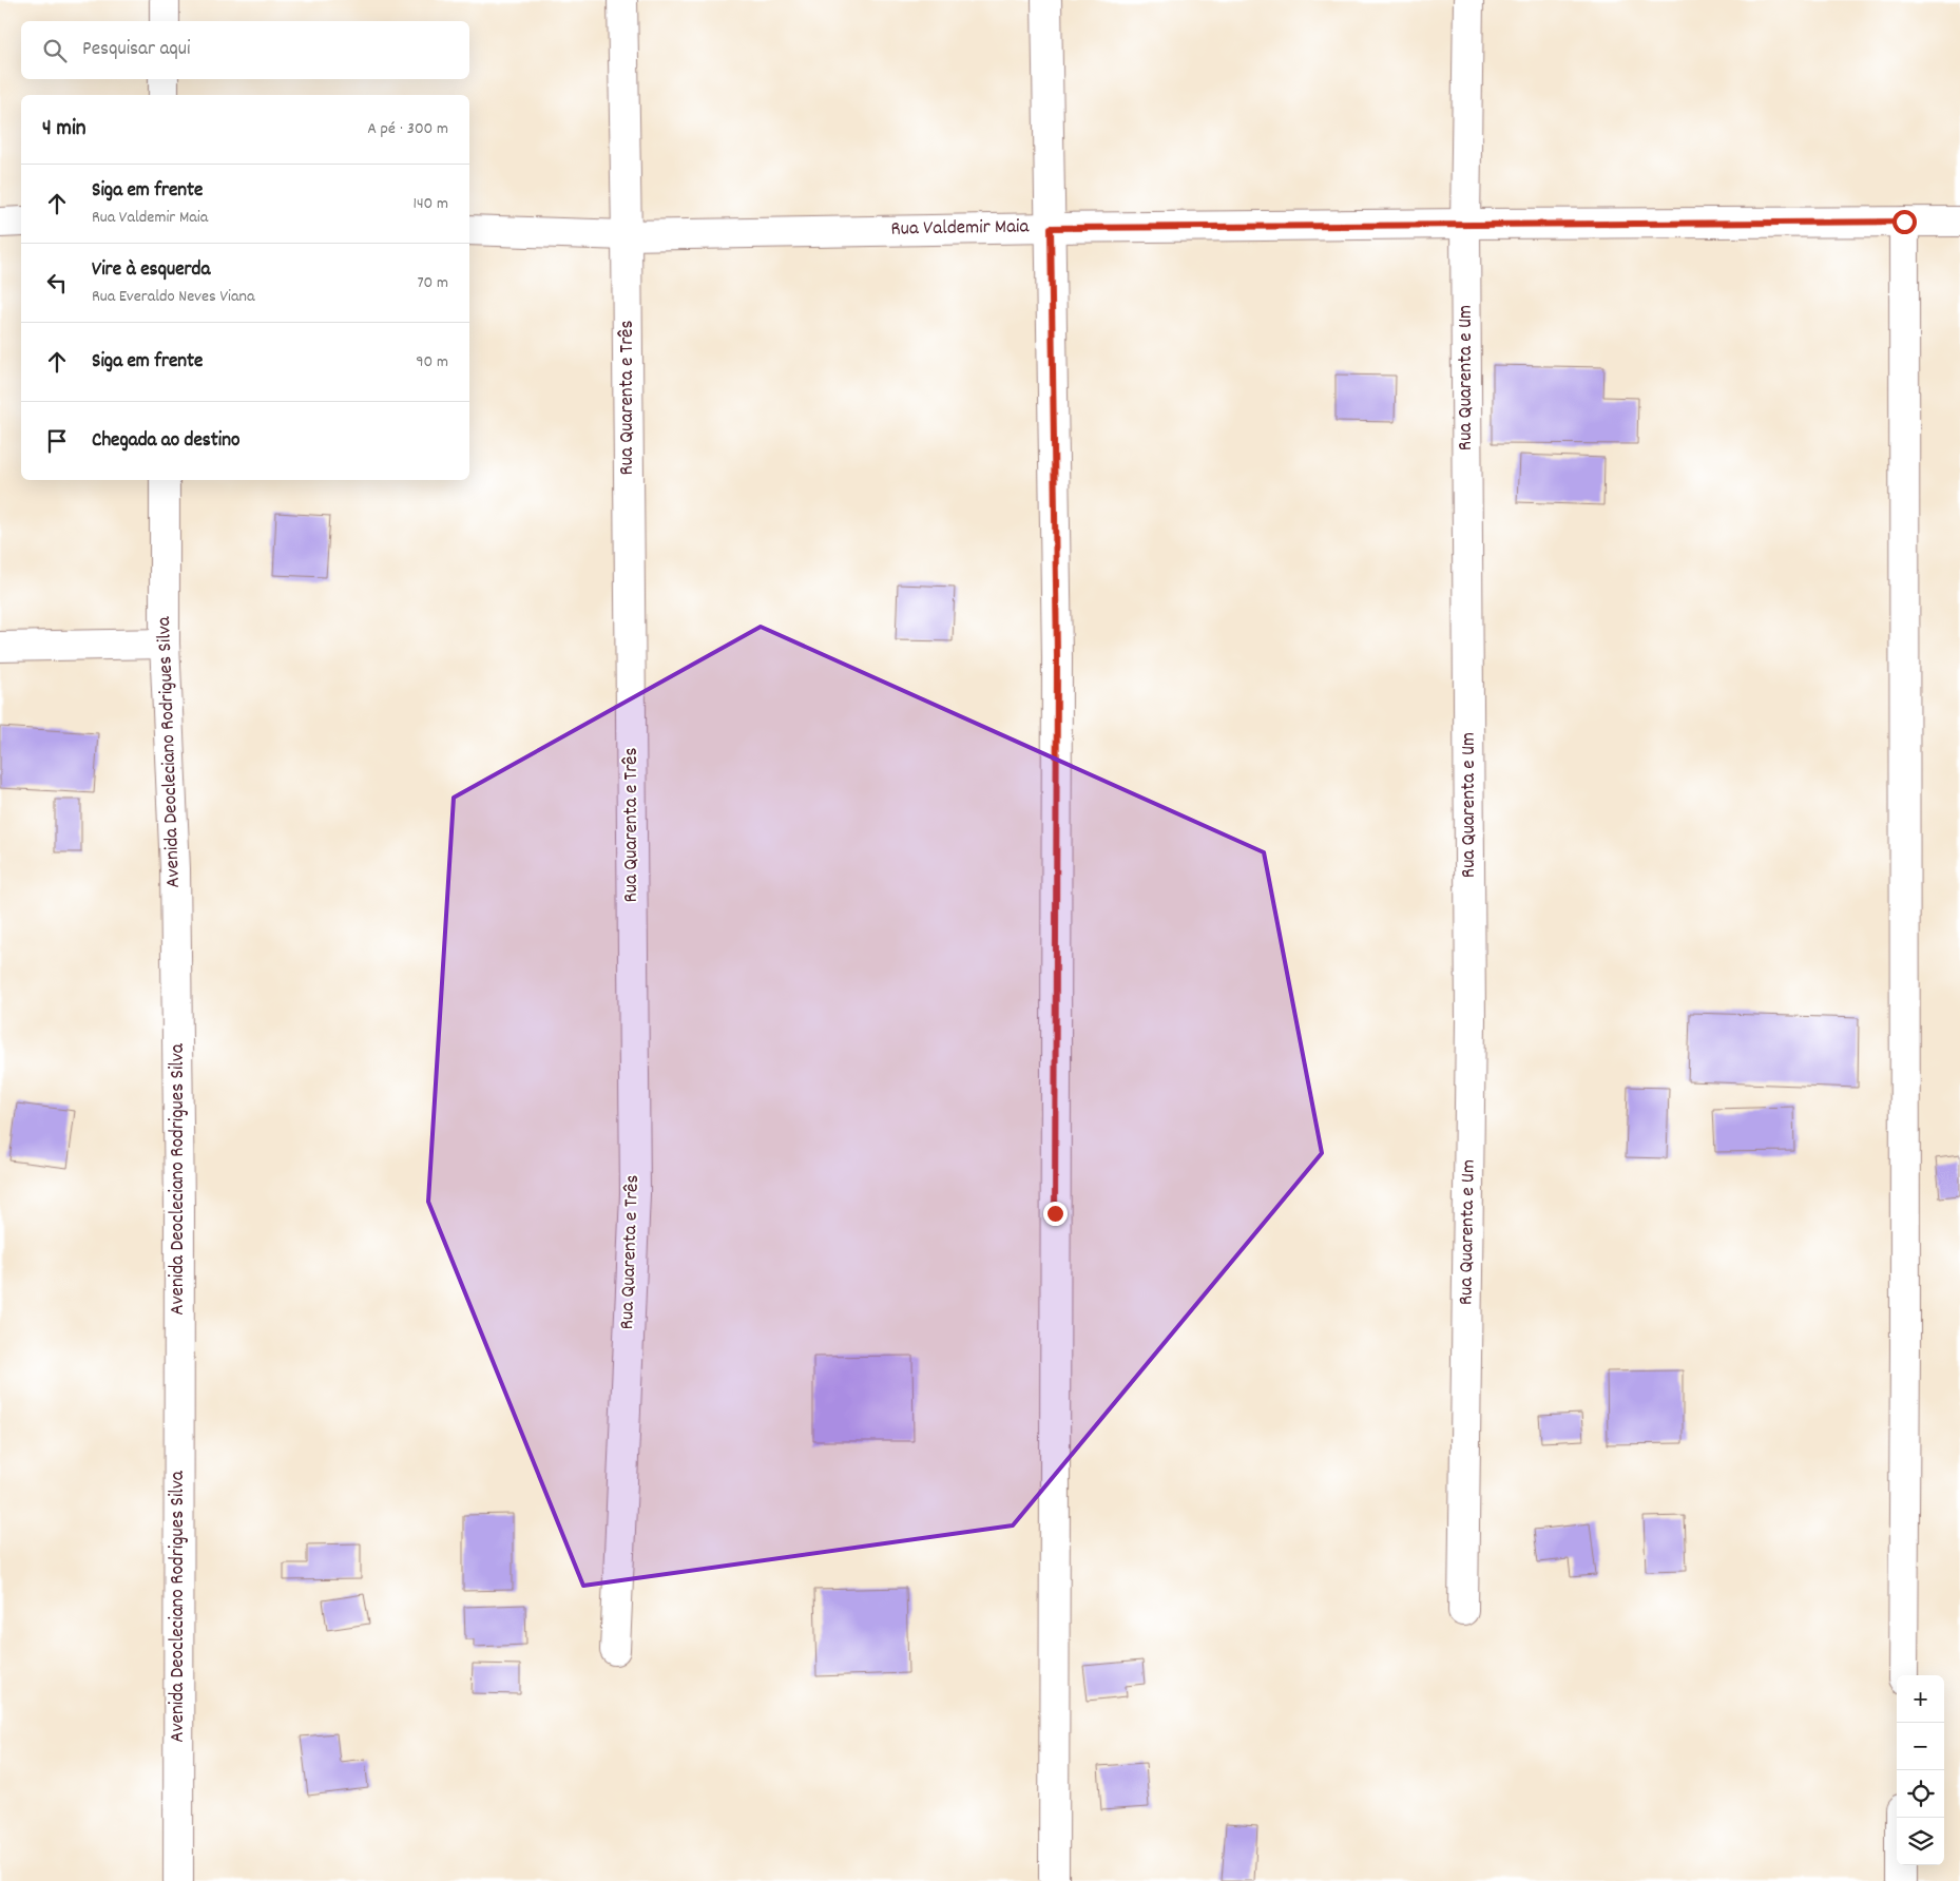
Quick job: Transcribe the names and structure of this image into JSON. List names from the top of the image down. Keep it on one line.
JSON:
{"streets":{"street":["Rua Valdemir Maia","Rua Quarenta e Um","Rua Quarenta e Três","Avenida Deocleciano Rodrigues Silva"]},"crossings":[["Rua Valdemir Maia","Rua Quarenta e Um"],["Rua Valdemir Maia","Rua Quarenta e Três"]],"page":{"search":"Pesquisar aqui","heading":["4 min","A pé · 300 m"],"list":[["Siga em frente","Rua Valdemir Maia","140 m"],["Vire à esquerda","Rua Everaldo Neves Viana","70 m"],["Siga em frente","90 m"],"Chegada ao destino"],"map_buttons":["+","−"]}}
